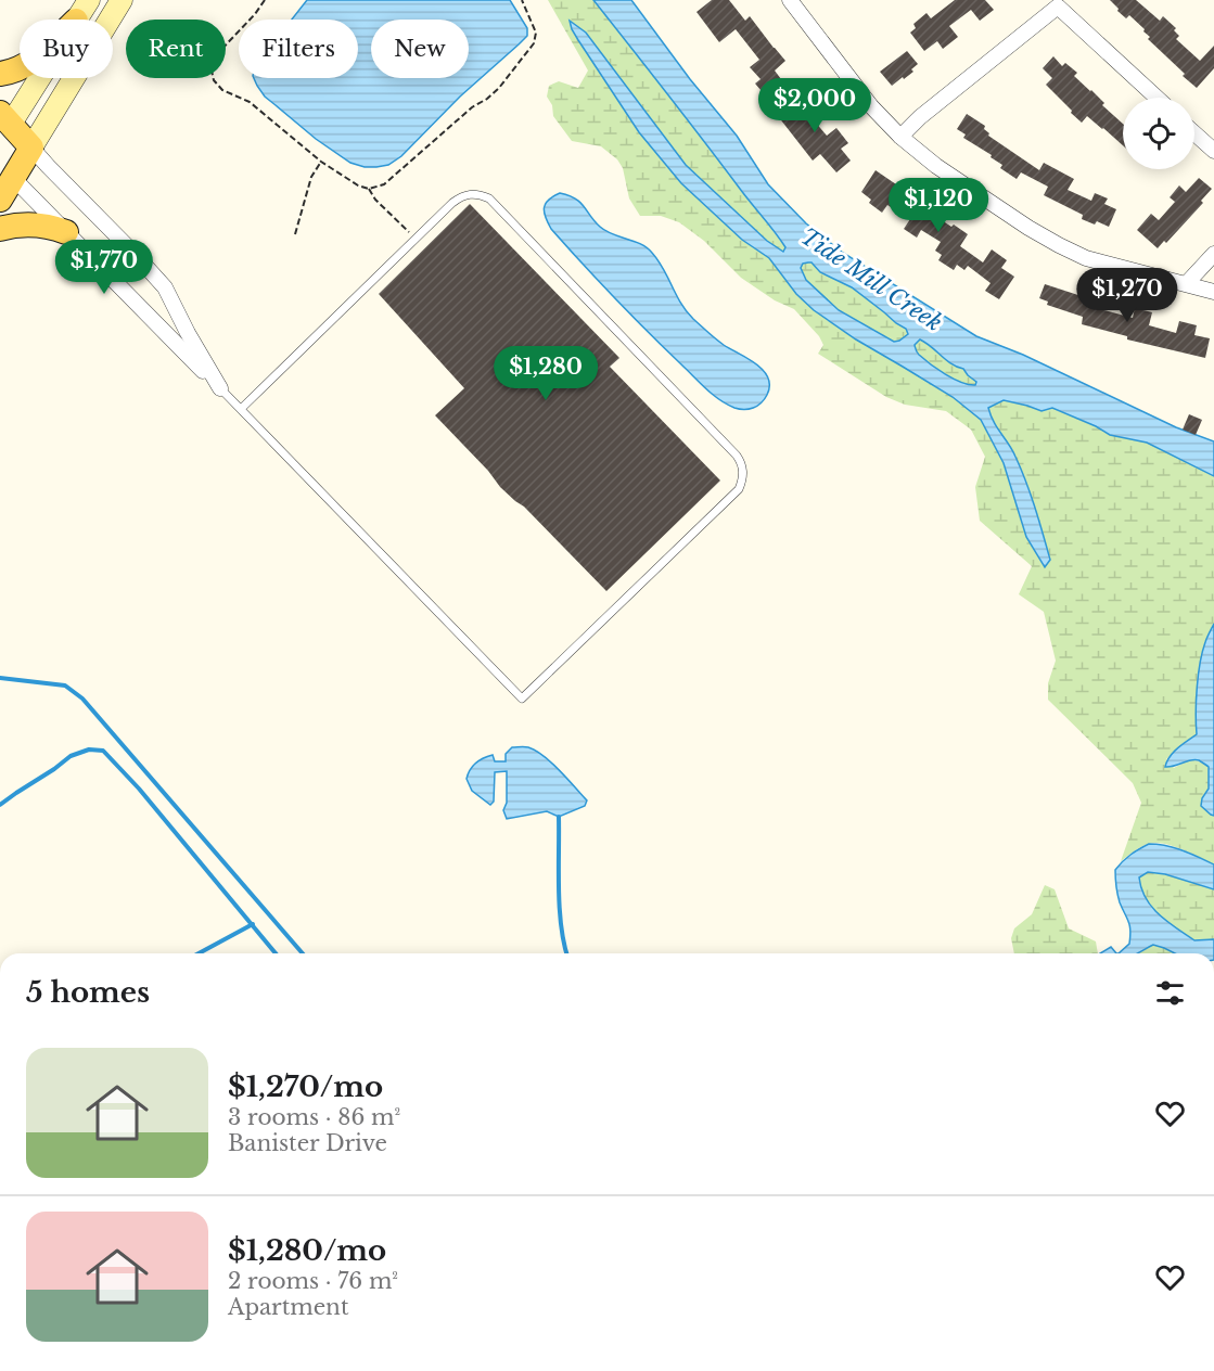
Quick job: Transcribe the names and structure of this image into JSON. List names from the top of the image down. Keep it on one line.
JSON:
{"water":["Tide Mill Creek"],"page":{"chip":["Buy","Rent","Filters","New"],"price":["$2,000","$1,120","$1,770","$1,270","$1,280"],"heading":"5 homes","list":[{"name":"$1,270/mo","note":"3 rooms · 86 m² · Banister Drive"},{"name":"$1,280/mo","note":"2 rooms · 76 m² · Apartment"}]}}
